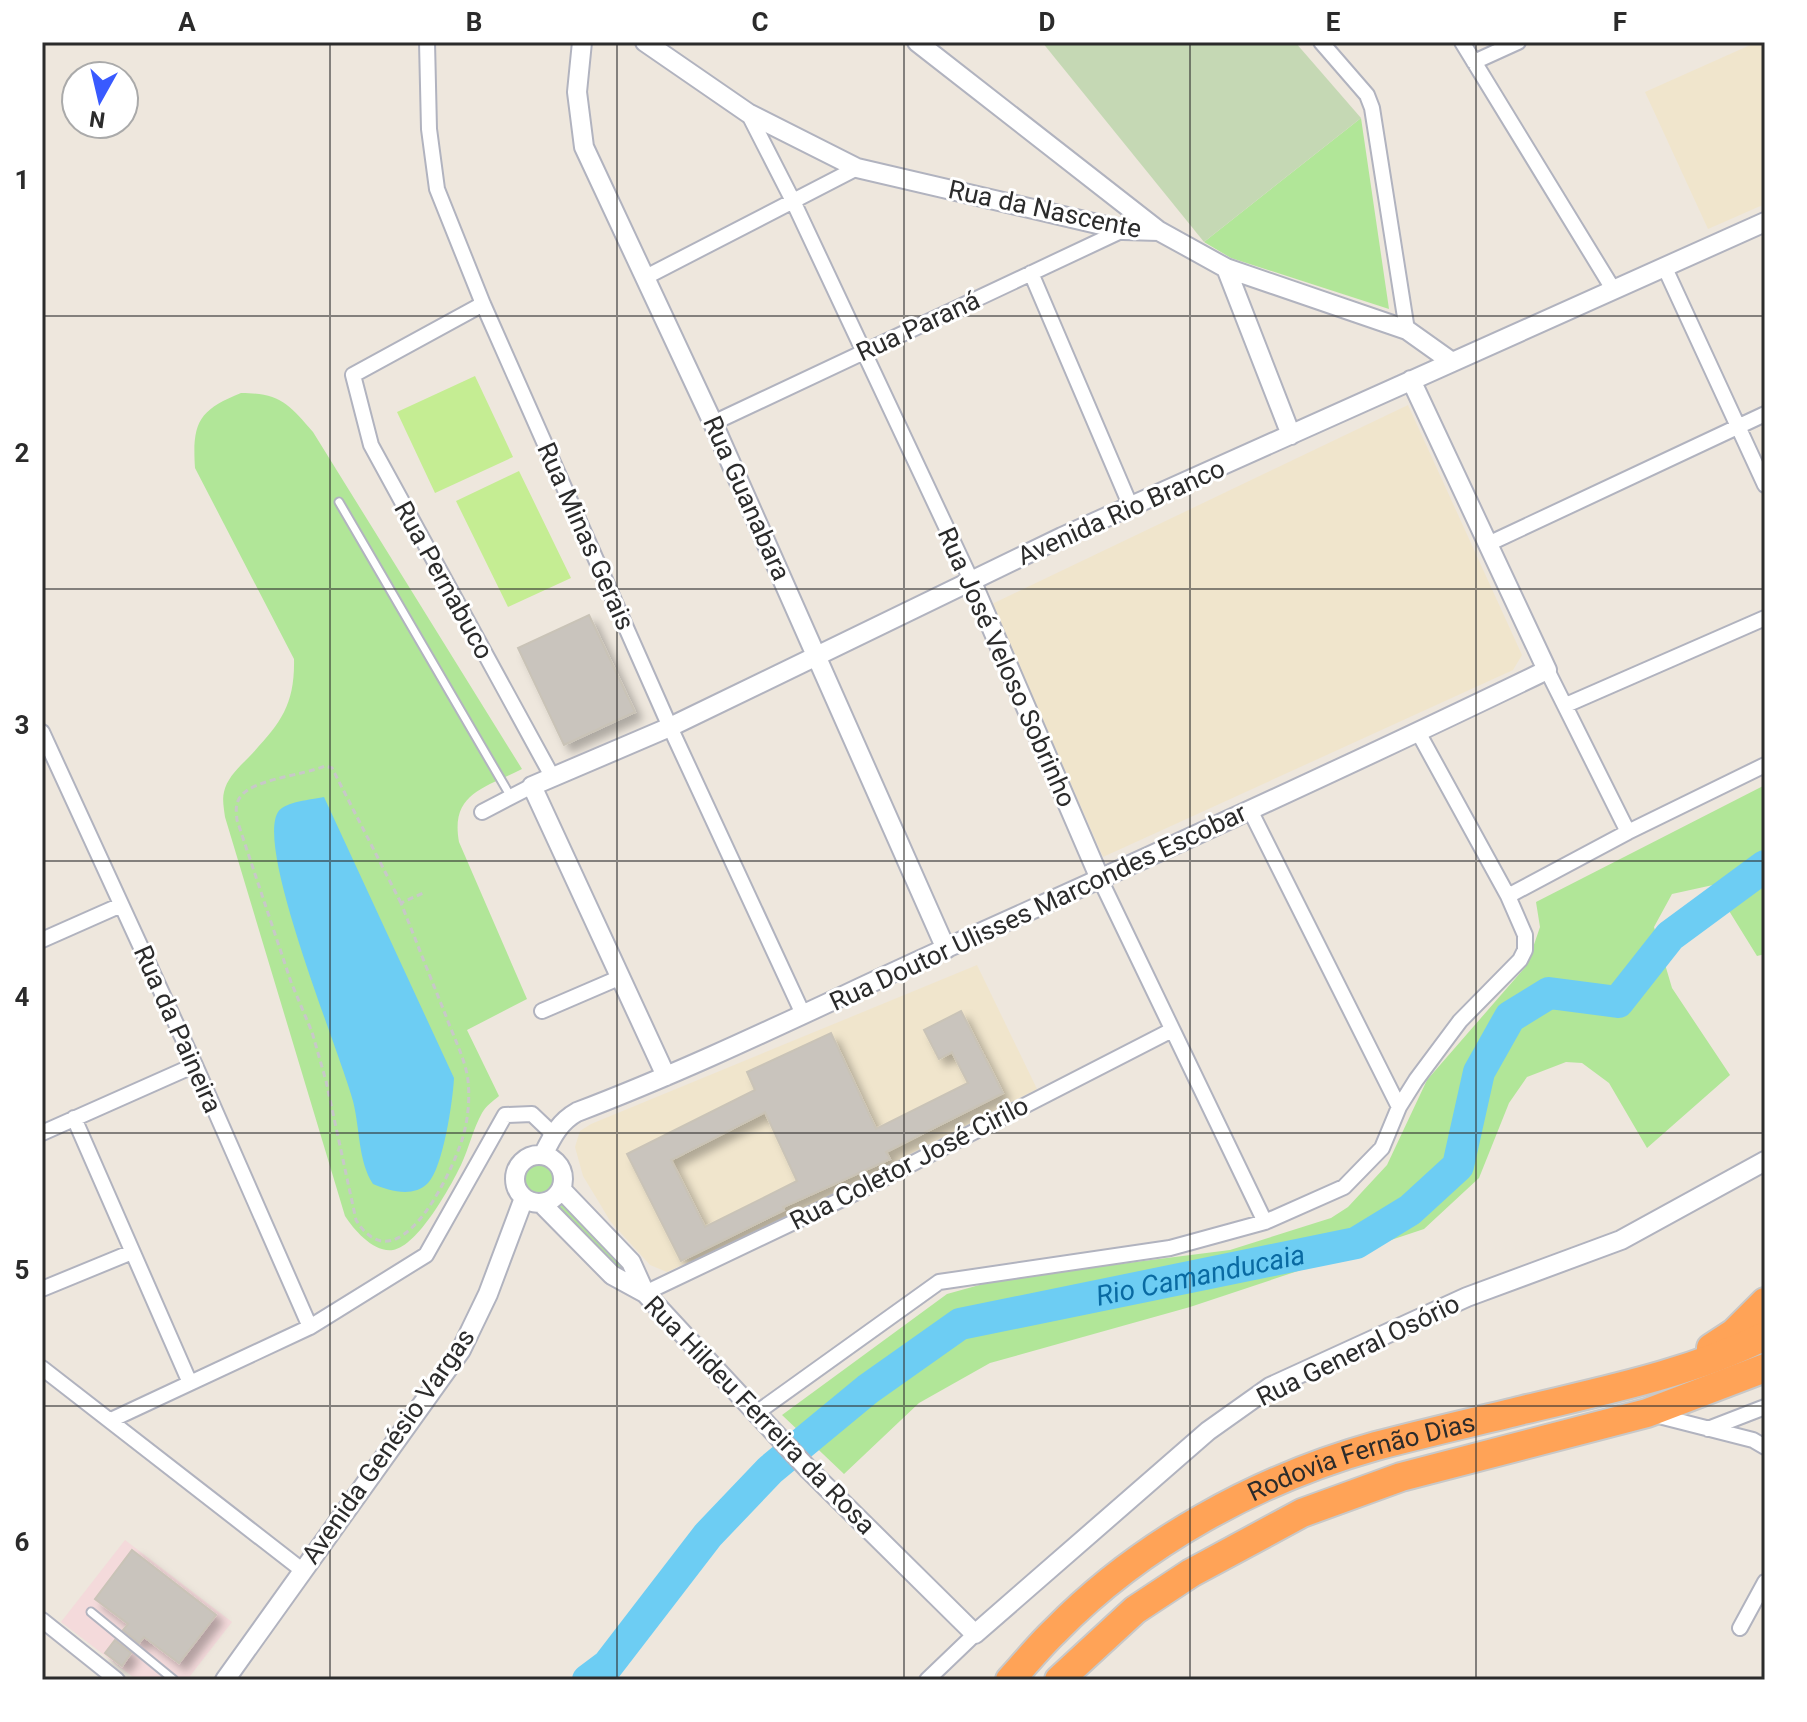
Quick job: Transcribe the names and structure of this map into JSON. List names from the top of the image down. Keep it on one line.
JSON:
{"streets":{"highway":["Rodovia Fernão Dias"],"street":["Rua da Nascente","Rua Paraná","Rua Guanabara","Avenida Rio Branco","Rua Minas Gerais","Rua Pernabuco","Rua José Veloso Sobrinho","Rua Doutor Ulisses Marcondes Escobar","Rua da Paineira","Rua Coletor José Cirilo","Rua General Osório","Rua Hildeu Ferreira da Rosa","Avenida Genésio Vargas"]},"crossings":[["Rua da Nascente","Rua Paraná"],["Rua da Nascente","Avenida Rio Branco"],["Rua da Nascente","Rua José Veloso Sobrinho"],["Rua Paraná","Rua Guanabara"],["Rua Paraná","Rua José Veloso Sobrinho"],["Rua Guanabara","Avenida Rio Branco"],["Rua Guanabara","Rua Doutor Ulisses Marcondes Escobar"],["Avenida Rio Branco","Rua Minas Gerais"],["Avenida Rio Branco","Rua Pernabuco"],["Avenida Rio Branco","Rua José Veloso Sobrinho"],["Rua Minas Gerais","Rua Pernabuco"],["Rua Minas Gerais","Rua Doutor Ulisses Marcondes Escobar"],["Rua José Veloso Sobrinho","Rua Doutor Ulisses Marcondes Escobar"],["Rua José Veloso Sobrinho","Rua Coletor José Cirilo"],["Rua Doutor Ulisses Marcondes Escobar","Rua Hildeu Ferreira da Rosa"],["Rua Doutor Ulisses Marcondes Escobar","Avenida Genésio Vargas"],["Rua Coletor José Cirilo","Rua Hildeu Ferreira da Rosa"],["Rua General Osório","Rua Hildeu Ferreira da Rosa"],["Rua Hildeu Ferreira da Rosa","Avenida Genésio Vargas"]],"water":["Rio Camanducaia"],"north":"bottom","grid":{"columns":["A","B","C","D","E","F"],"rows":["1","2","3","4","5","6"]}}
